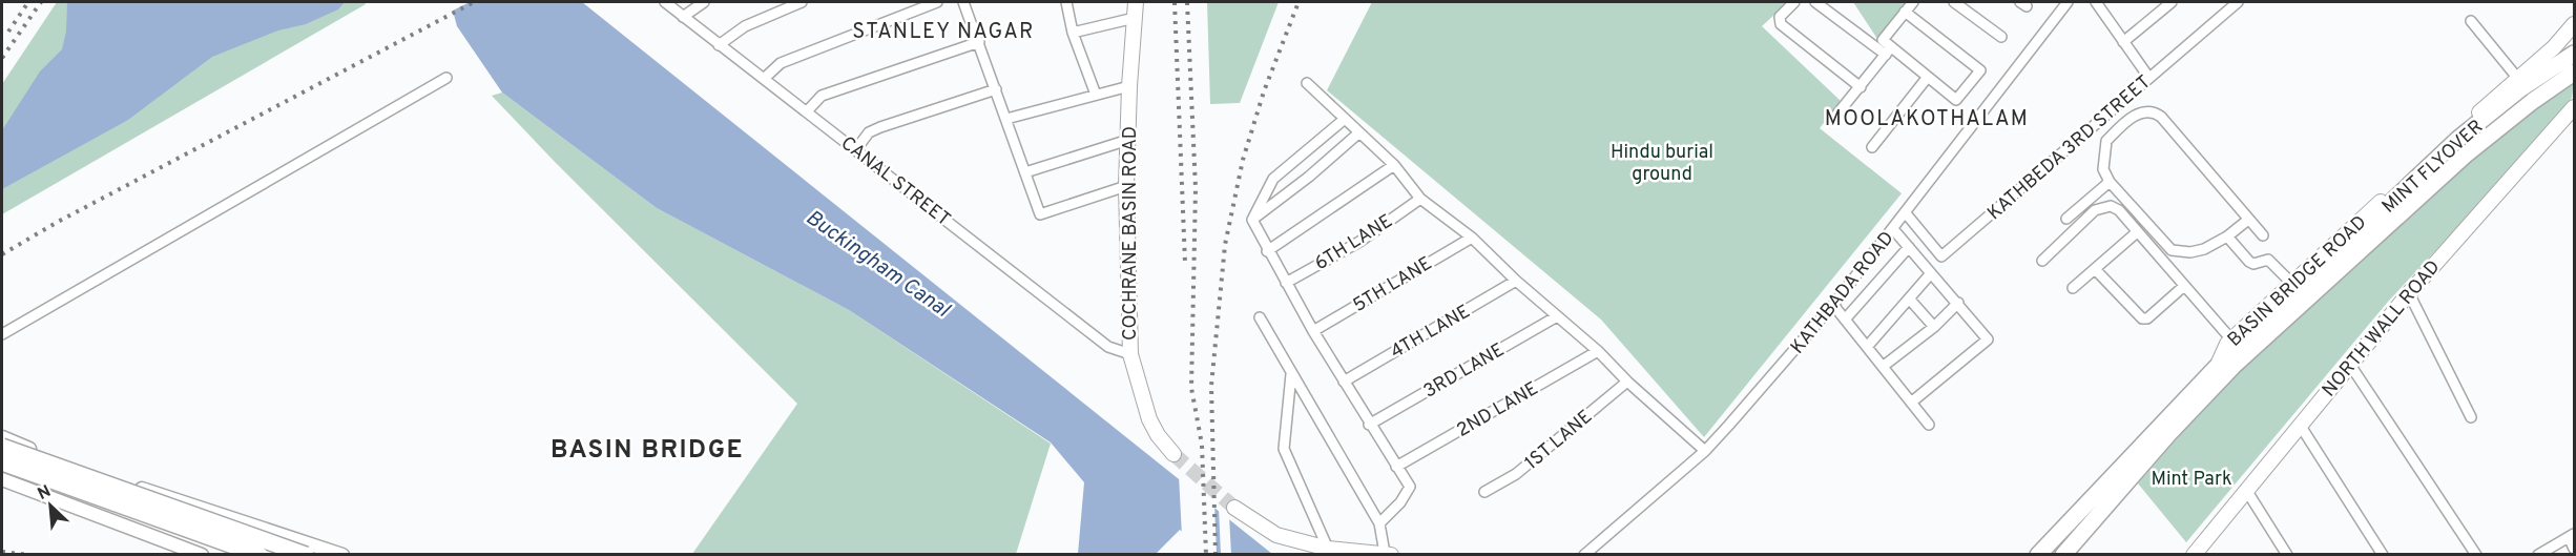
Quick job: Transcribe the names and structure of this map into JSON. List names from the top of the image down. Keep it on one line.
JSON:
{"streets":{"main road":["MINT FLYOVER","COCHRANE BASIN ROAD","BASIN BRIDGE ROAD","NORTH WALL ROAD"],"street":["KATHBEDA 3RD STREET","CANAL STREET","6TH LANE","5TH LANE","KATHBADA ROAD","4TH LANE","3RD LANE","2ND LANE","1ST LANE"]},"crossings":[["KATHBEDA 3RD STREET","KATHBADA ROAD"],["MINT FLYOVER","BASIN BRIDGE ROAD"],["CANAL STREET","COCHRANE BASIN ROAD"]],"districts":["STANLEY NAGAR","MOOLAKOTHALAM","BASIN BRIDGE"],"water":["Buckingham Canal"],"parks":["Hindu burial ground","Mint Park"],"north":"top left"}
